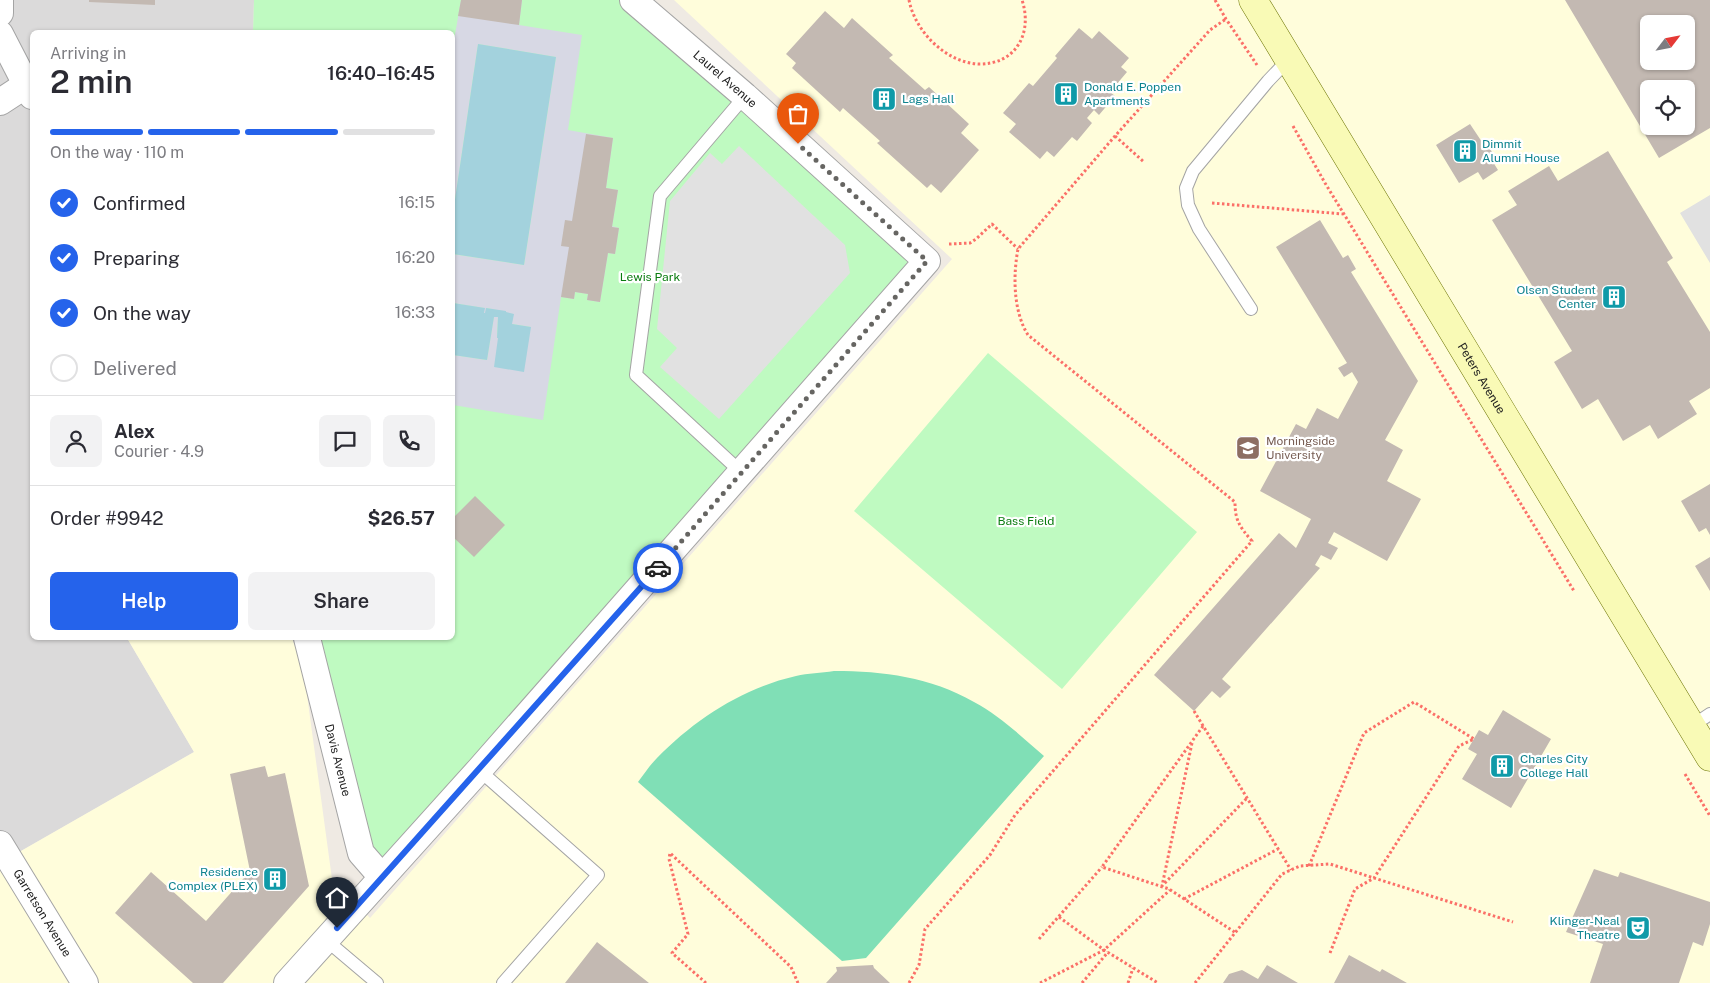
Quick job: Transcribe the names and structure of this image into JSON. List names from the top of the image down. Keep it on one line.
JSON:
{"streets":{"street":["Laurel Avenue","Peters Avenue","Davis Avenue","Garretson Avenue"]},"parks":["Lewis Park","Bass Field"],"places":{"building":["Donald E. Poppen Apartments","Lags Hall","Dimmit Alumni House","Olsen Student Center","Charles City College Hall","Residence Complex (PLEX)"],"school or university":["Morningside University"],"theatre":["Klinger-Neal Theatre"]},"north":"top right","page":{"heading":["2 min","Arriving in","16:40–16:45"],"panel":["Alex","Courier · 4.9","Order #9942","$26.57"],"bar":"On the way · 110 m","list":[["Confirmed","16:15"],["Preparing","16:20"],["On the way","16:33"],"Delivered"],"buttons":["Help","Share"]}}
